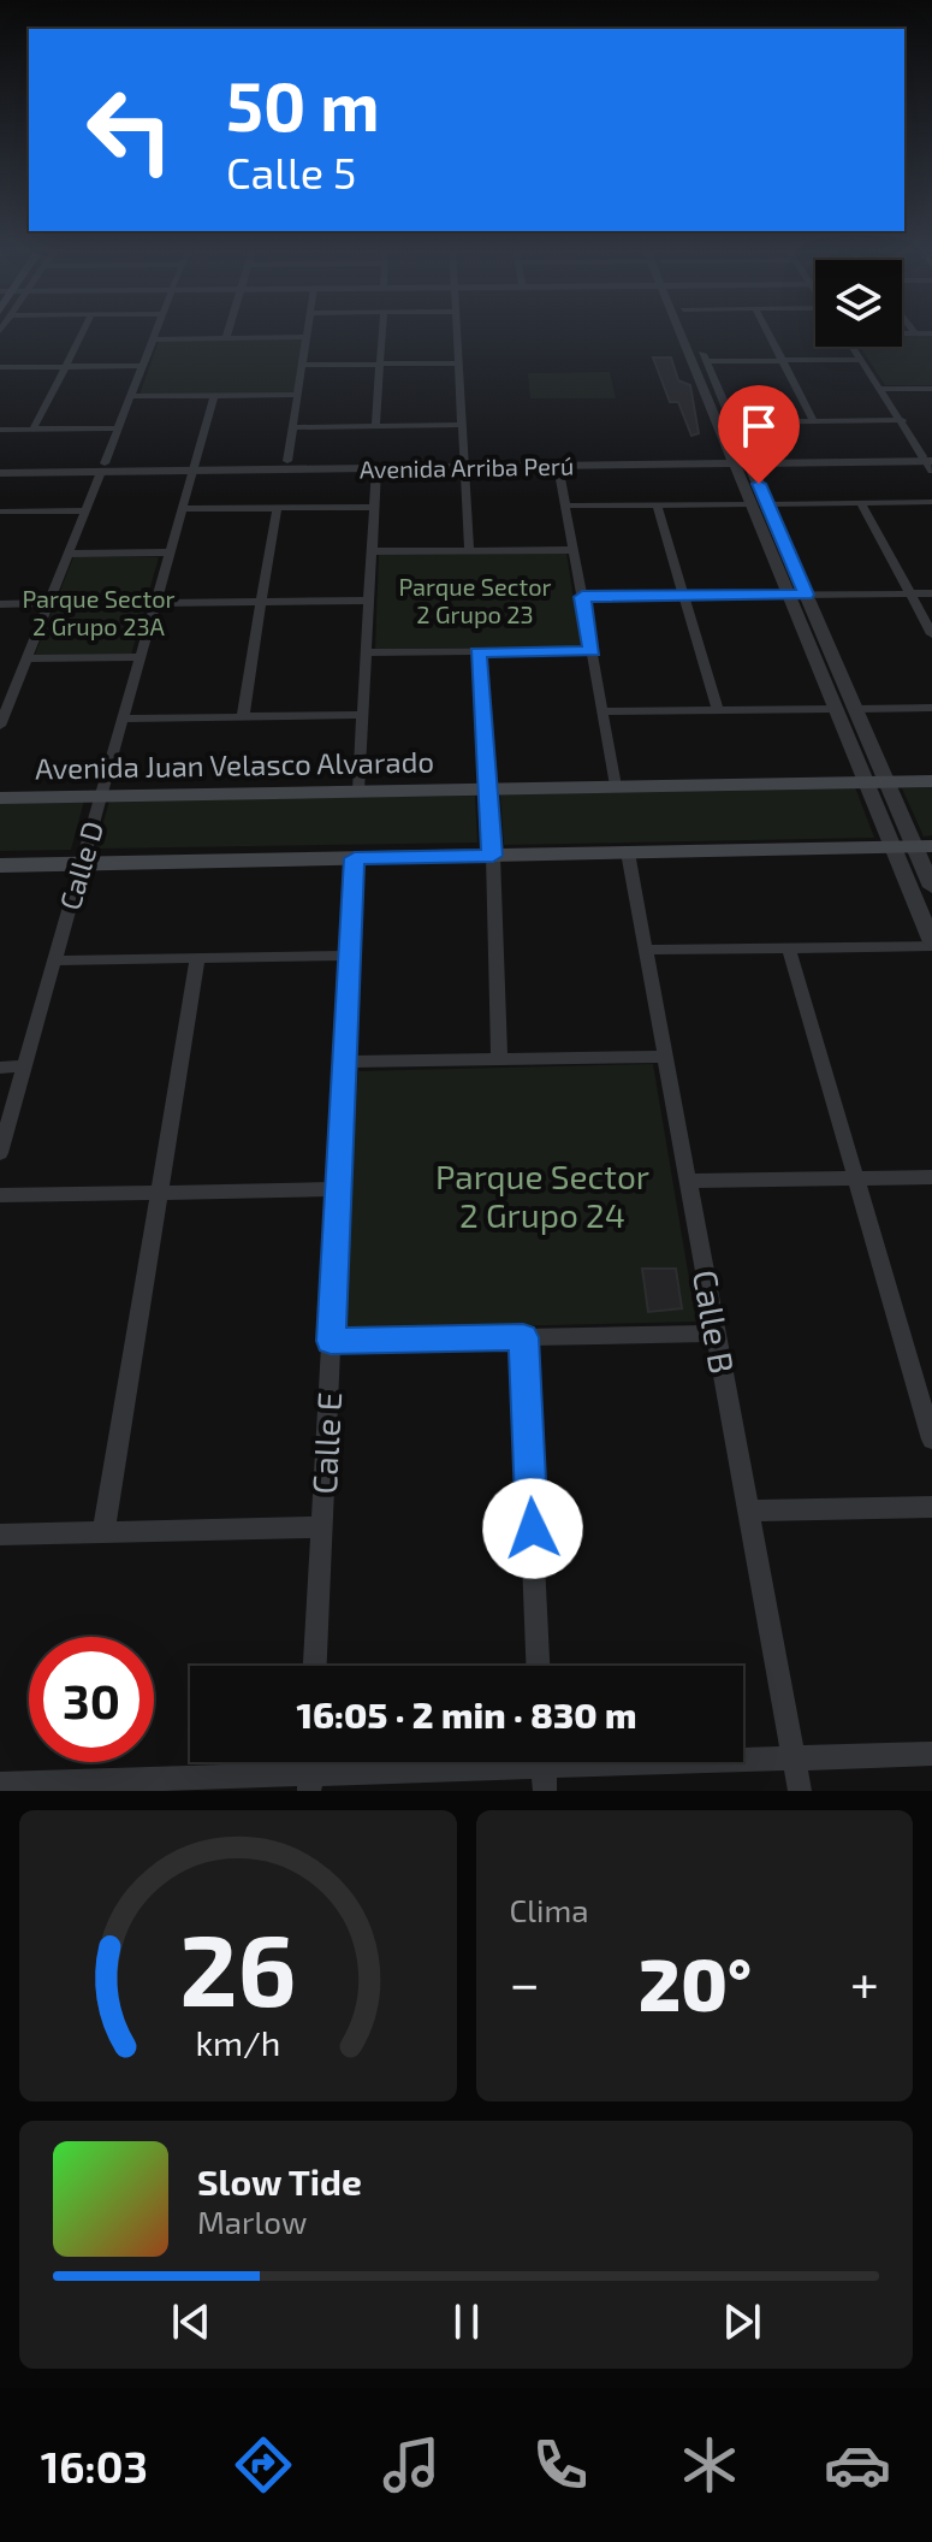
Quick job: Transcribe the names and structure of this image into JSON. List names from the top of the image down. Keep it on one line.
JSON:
{"streets":{"main road":["Avenida Juan Velasco Alvarado"],"street":["Avenida Arriba Perú","Calle D","Calle B","Calle E"]},"crossings":[["Avenida Arriba Perú","Calle D"],["Avenida Juan Velasco Alvarado","Calle D"]],"parks":["Parque Sector 2 Grupo 23","Parque Sector 2 Grupo 23A","Parque Sector 2 Grupo 24"],"page":{"turn":["50 m","Calle 5"],"limit":"30","trip":"16:05 · 2 min · 830 m","tile":"Clima","heat":["−","20°","+"],"song":["Slow Tide","Marlow"],"tabs":"16:03","gauge":["26","km/h"]}}
